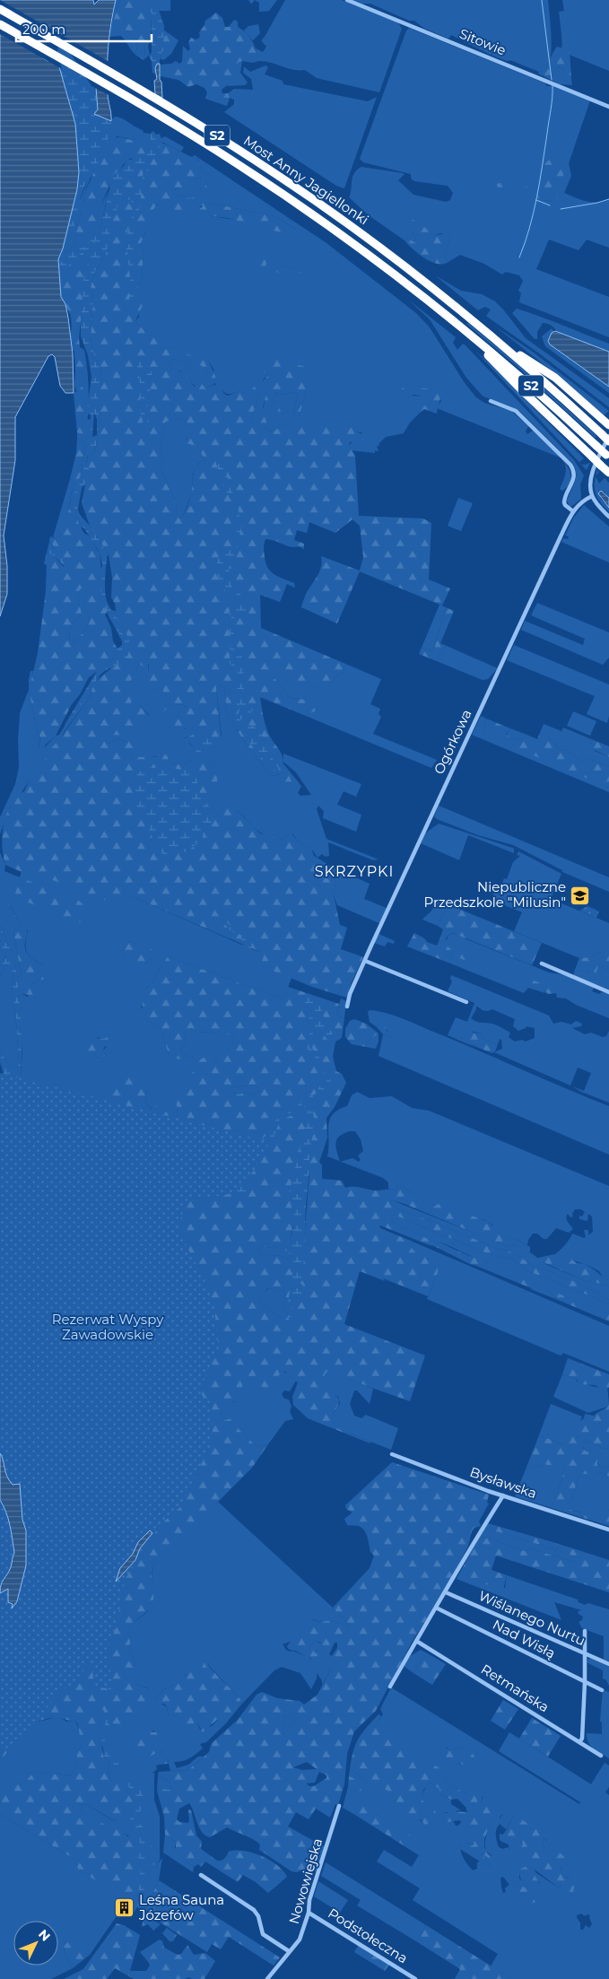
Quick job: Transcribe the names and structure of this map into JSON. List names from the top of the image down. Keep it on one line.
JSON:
{"streets":{"highway":["S2","Most Anny Jagiellonki"],"street":["Sitowie","Ogórkowa","Bysławska","Wiślanego Nurtu","Nad Wisłą","Retmańska","Nowowiejska","Podstołeczna"]},"crossings":[["S2","Most Anny Jagiellonki"],["Nowowiejska","Podstołeczna"]],"districts":["SKRZYPKI"],"parks":["Rezerwat Wyspy Zawadowskie"],"places":{"school or university":["Niepubliczne Przedszkole \"Milusin\""],"building":["Leśna Sauna Józefów"]},"scale_bar":"200 m","north":"top right"}
